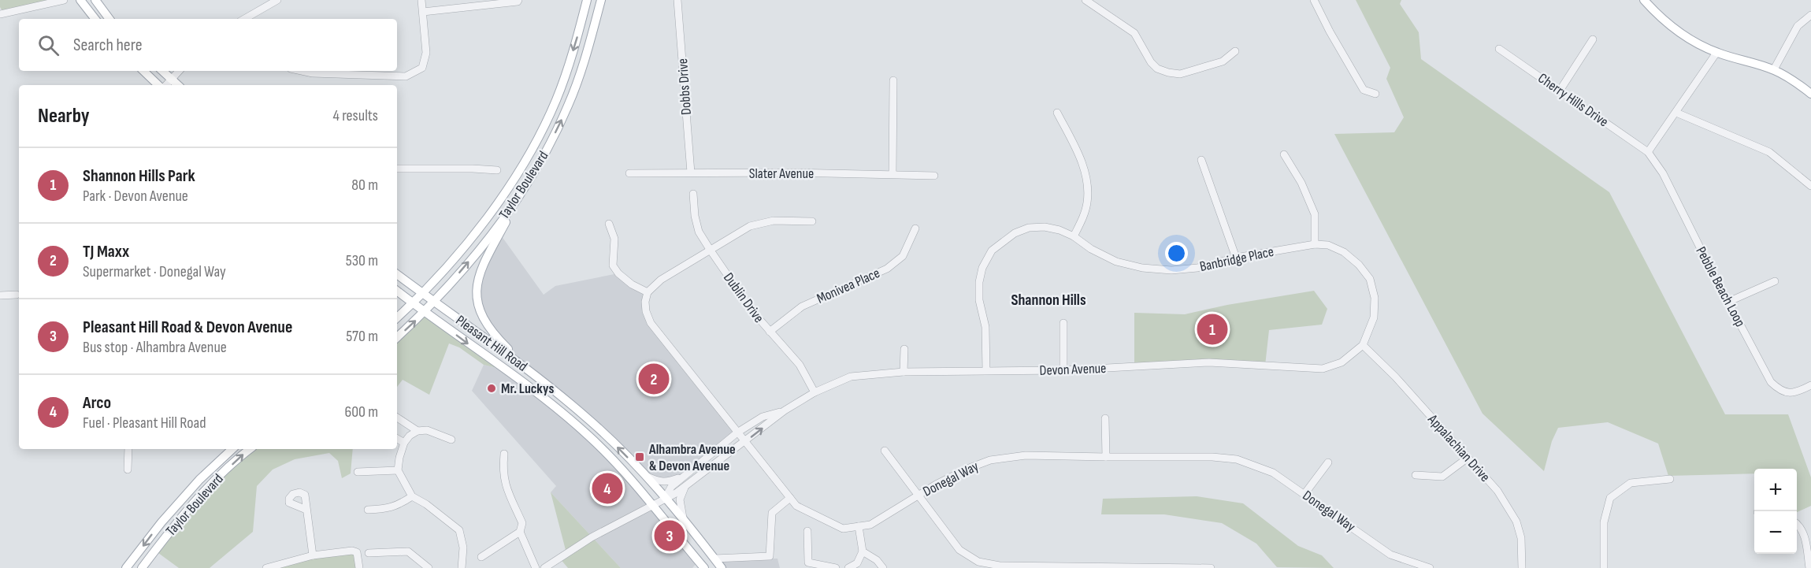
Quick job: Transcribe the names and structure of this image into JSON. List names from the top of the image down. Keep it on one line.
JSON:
{"streets":{"main road":["Taylor Boulevard","Pleasant Hill Road"],"street":["Dobbs Drive","Cherry Hills Drive","Slater Avenue","Banbridge Place","Monivea Place","Pebble Beach Loop","Dublin Drive","Devon Avenue","Appalachian Drive","Donegal Way"]},"crossings":[["Dobbs Drive","Slater Avenue"],["Cherry Hills Drive","Pebble Beach Loop"],["Taylor Boulevard","Pleasant Hill Road"],["Banbridge Place","Devon Avenue"],["Banbridge Place","Appalachian Drive"],["Monivea Place","Dublin Drive"],["Dublin Drive","Devon Avenue"],["Pleasant Hill Road","Devon Avenue"],["Devon Avenue","Appalachian Drive"],["Devon Avenue","Donegal Way"]],"districts":["Shannon Hills"],"places":{"other":["Mr. Luckys"],"transit":["Alhambra Avenue & Devon Avenue"]},"page":{"search":"Search here","heading":["Nearby","4 results"],"list":[{"mark":"1","name":"Shannon Hills Park","note":"Park · Devon Avenue","value":"80 m"},{"mark":"2","name":"TJ Maxx","note":"Supermarket · Donegal Way","value":"530 m"},{"mark":"3","name":"Pleasant Hill Road & Devon Avenue","note":"Bus stop · Alhambra Avenue","value":"570 m"},{"mark":"4","name":"Arco","note":"Fuel · Pleasant Hill Road","value":"600 m"}],"pins":["1","2","4","3"],"map_buttons":["+","−"]}}
